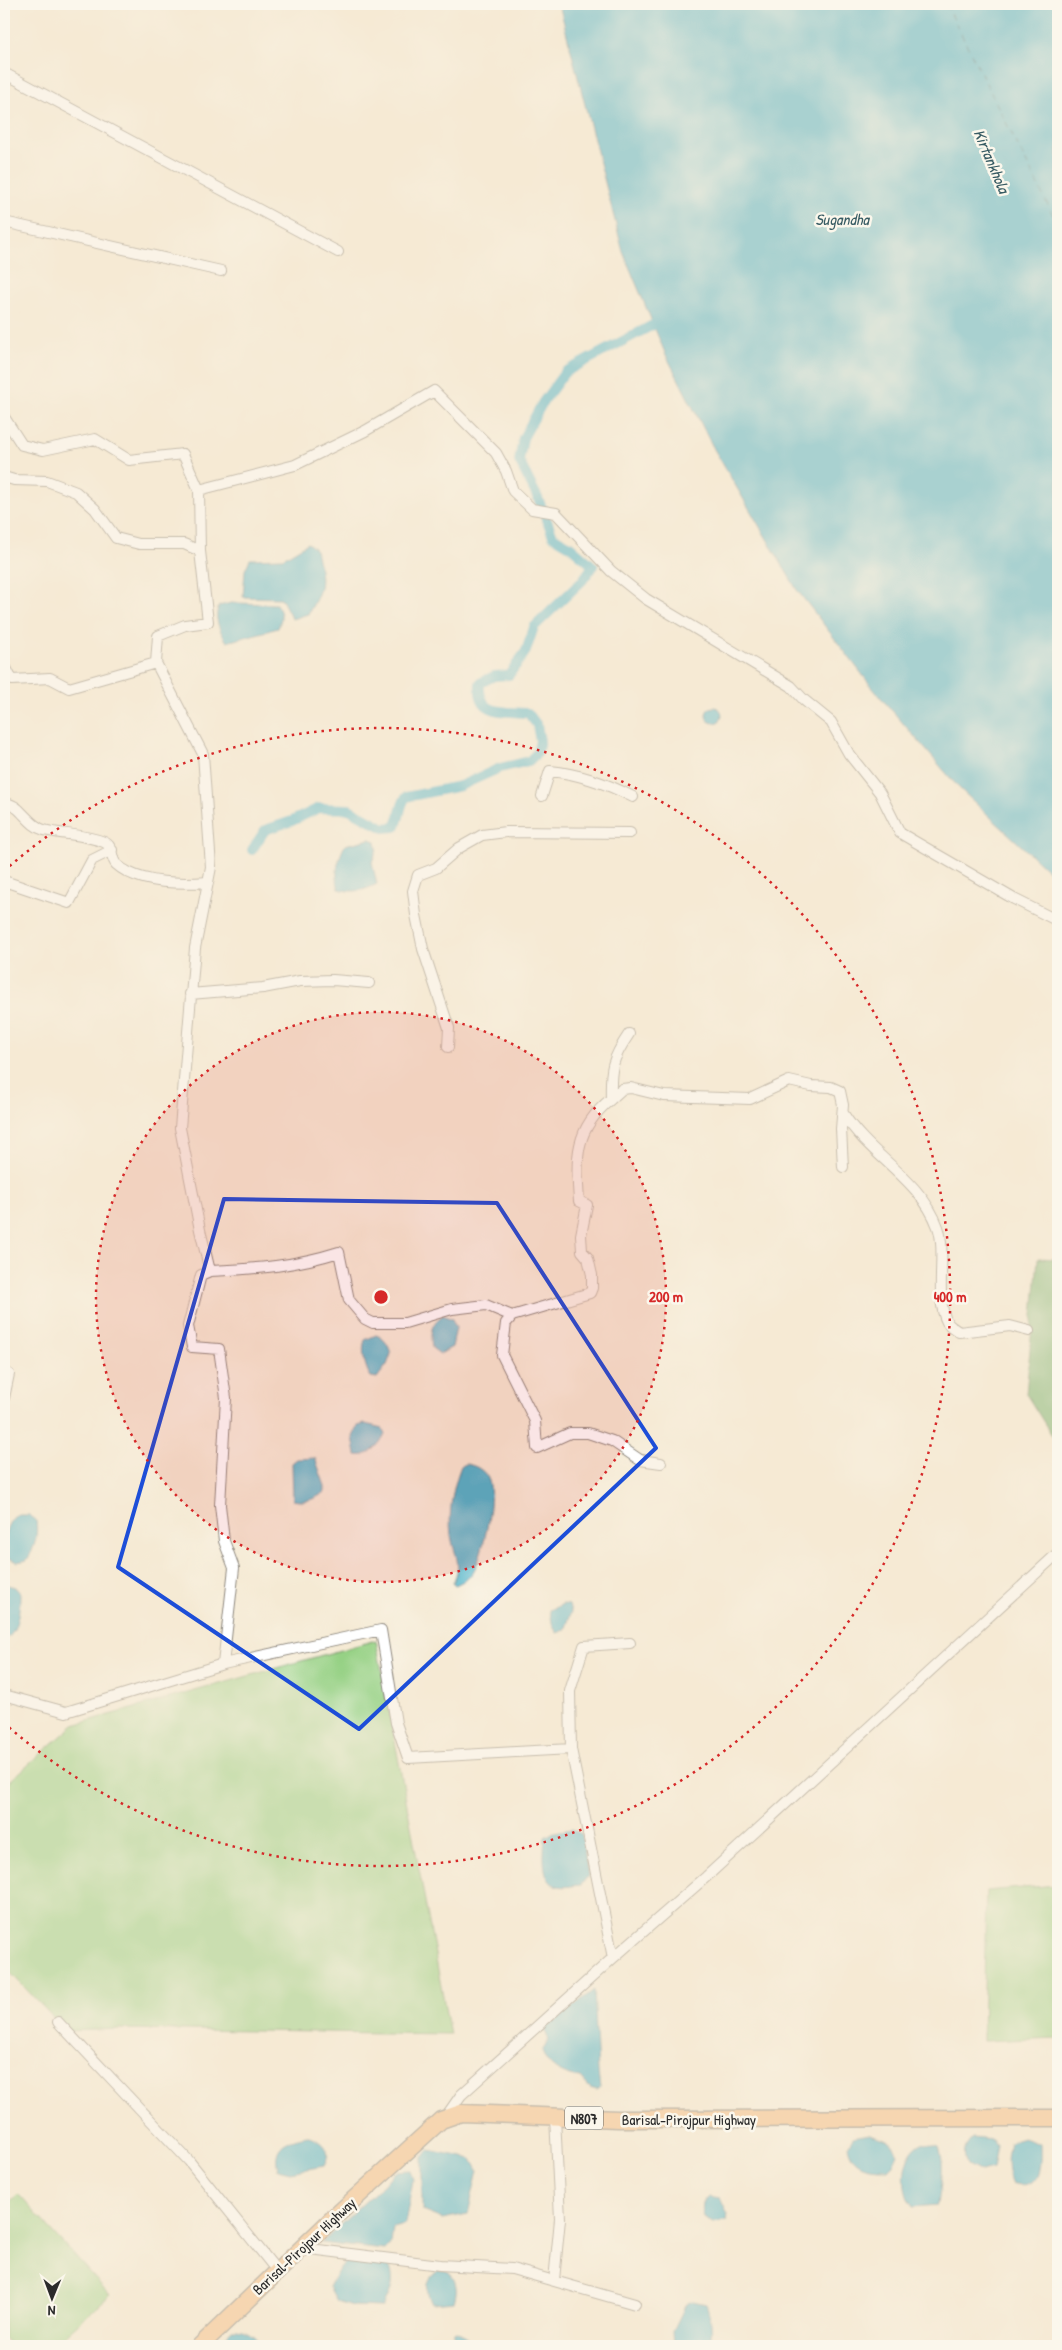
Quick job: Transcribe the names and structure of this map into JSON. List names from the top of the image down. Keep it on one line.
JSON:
{"streets":{"highway":["N807","Barisal-Pirojpur Highway"]},"water":["Kirtankhola","Sugandha"],"north":"bottom","rings":["200 m","400 m"]}
